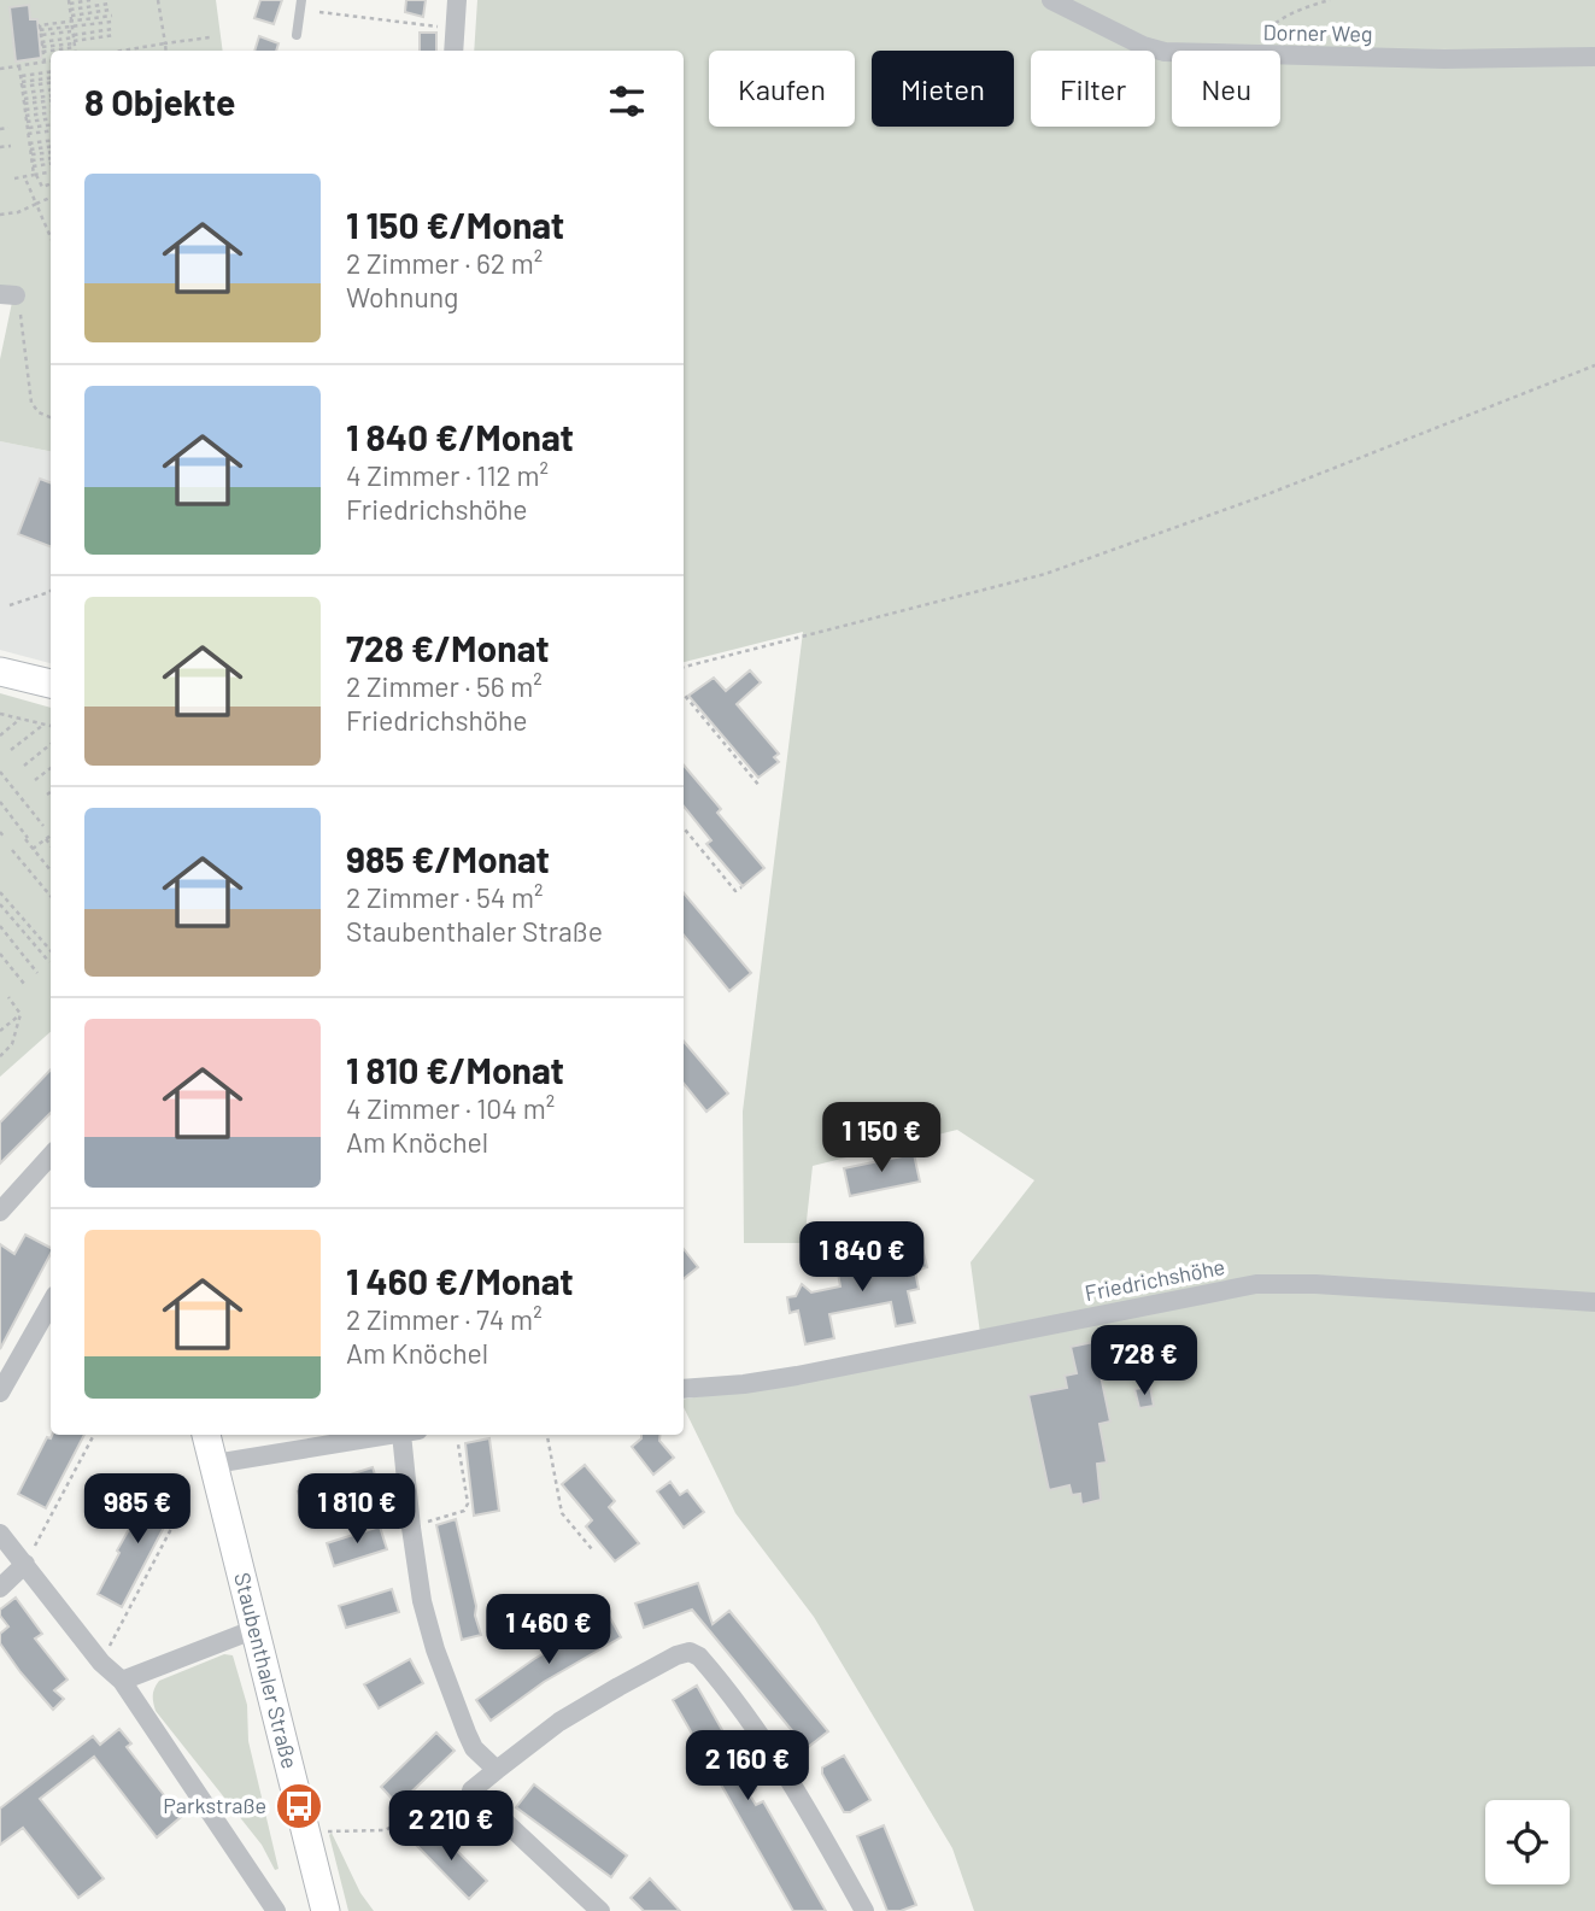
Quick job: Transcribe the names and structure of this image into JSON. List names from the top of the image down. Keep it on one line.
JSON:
{"streets":{"main road":["Staubenthaler Straße"],"street":["Dorner Weg","Friedrichshöhe"]},"places":{"bus stop":["Parkstraße"]},"page":{"chip":["Kaufen","Mieten","Filter","Neu"],"heading":"8 Objekte","list":[{"name":"1 150 €/Monat","note":"2 Zimmer · 62 m² · Wohnung"},{"name":"1 840 €/Monat","note":"4 Zimmer · 112 m² · Friedrichshöhe"},{"name":"728 €/Monat","note":"2 Zimmer · 56 m² · Friedrichshöhe"},{"name":"985 €/Monat","note":"2 Zimmer · 54 m² · Staubenthaler Straße"},{"name":"1 810 €/Monat","note":"4 Zimmer · 104 m² · Am Knöchel"},{"name":"1 460 €/Monat","note":"2 Zimmer · 74 m² · Am Knöchel"}],"price":["1 150 €","1 840 €","728 €","985 €","1 810 €","1 460 €","2 160 €","2 210 €"]}}
